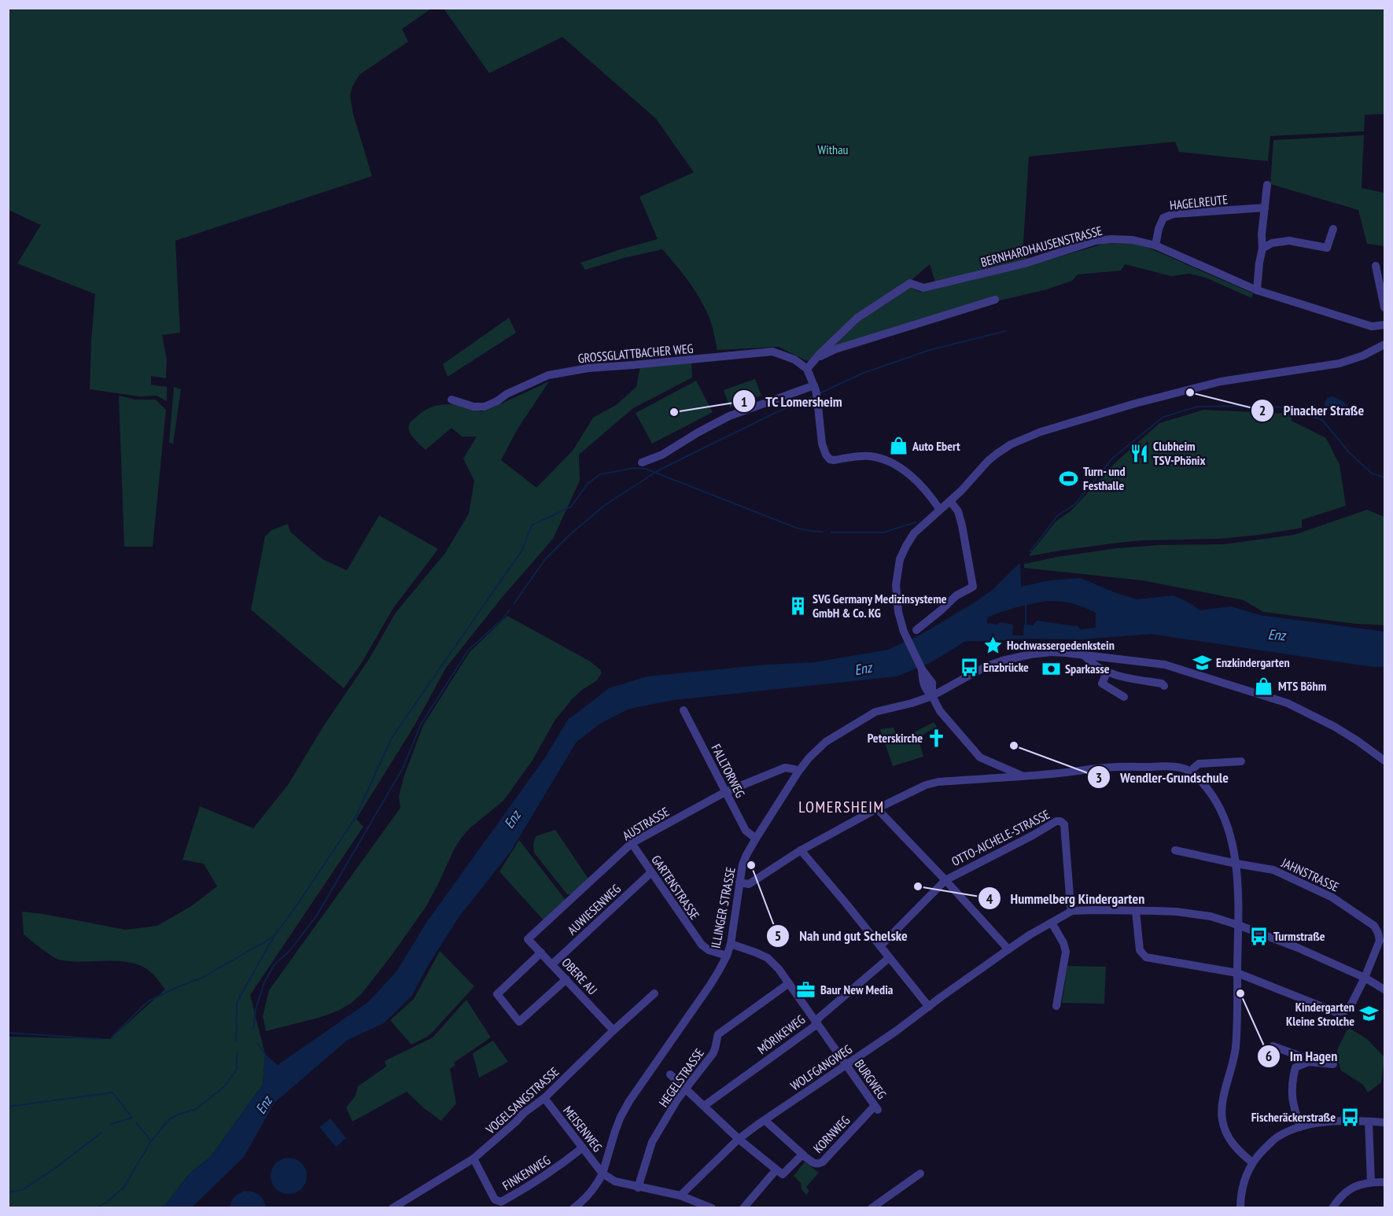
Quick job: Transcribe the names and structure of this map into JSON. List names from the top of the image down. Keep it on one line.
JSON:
{"streets":{"street":["HAGELREUTE","BERNHARDHAUSENSTRASSE","GROSSGLATTBACHER WEG","FALLTORWEG","AUSTRASSE","OTTO-AICHELE-STRASSE","JAHNSTRASSE","GARTENSTRASSE","ILLINGER STRASSE","AUWIESENWEG","OBERE AU","MÖRIKEWEG","WOLFGANGWEG","HEGELSTRASSE","BURGWEG","VOGELSANGSTRASSE","MEISENWEG","KORNWEG","FINKENWEG"]},"crossings":[["HAGELREUTE","BERNHARDHAUSENSTRASSE"],["BERNHARDHAUSENSTRASSE","GROSSGLATTBACHER WEG"],["FALLTORWEG","AUSTRASSE"],["FALLTORWEG","ILLINGER STRASSE"],["AUSTRASSE","GARTENSTRASSE"],["AUSTRASSE","ILLINGER STRASSE"],["AUSTRASSE","OBERE AU"],["OTTO-AICHELE-STRASSE","WOLFGANGWEG"],["JAHNSTRASSE","WOLFGANGWEG"],["GARTENSTRASSE","ILLINGER STRASSE"],["GARTENSTRASSE","AUWIESENWEG"],["ILLINGER STRASSE","BURGWEG"],["ILLINGER STRASSE","MEISENWEG"],["AUWIESENWEG","OBERE AU"],["OBERE AU","VOGELSANGSTRASSE"],["MÖRIKEWEG","BURGWEG"],["WOLFGANGWEG","BURGWEG"],["HEGELSTRASSE","BURGWEG"],["BURGWEG","KORNWEG"],["VOGELSANGSTRASSE","MEISENWEG"],["VOGELSANGSTRASSE","FINKENWEG"],["MEISENWEG","FINKENWEG"]],"districts":["LOMERSHEIM"],"water":["Enz"],"parks":["Withau"],"places":{"other":["Pinacher Straße","TC Lomersheim","Wendler-Grundschule","Nah und gut Schelske","Hummelberg Kindergarten","Im Hagen"],"shop":["Auto Ebert","MTS Böhm"],"restaurant":["Clubheim TSV-Phönix"],"sports":["Turn- und Festhalle"],"building":["SVG Germany Medizinsysteme GmbH & Co. KG"],"place":["Hochwassergedenkstein"],"school or university":["Enzkindergarten","Kindergarten Kleine Strolche"],"bus stop":["Enzbrücke","Turmstraße","Fischeräckerstraße"],"bank":["Sparkasse"],"church":["Peterskirche"],"office":["Baur New Media"]}}
